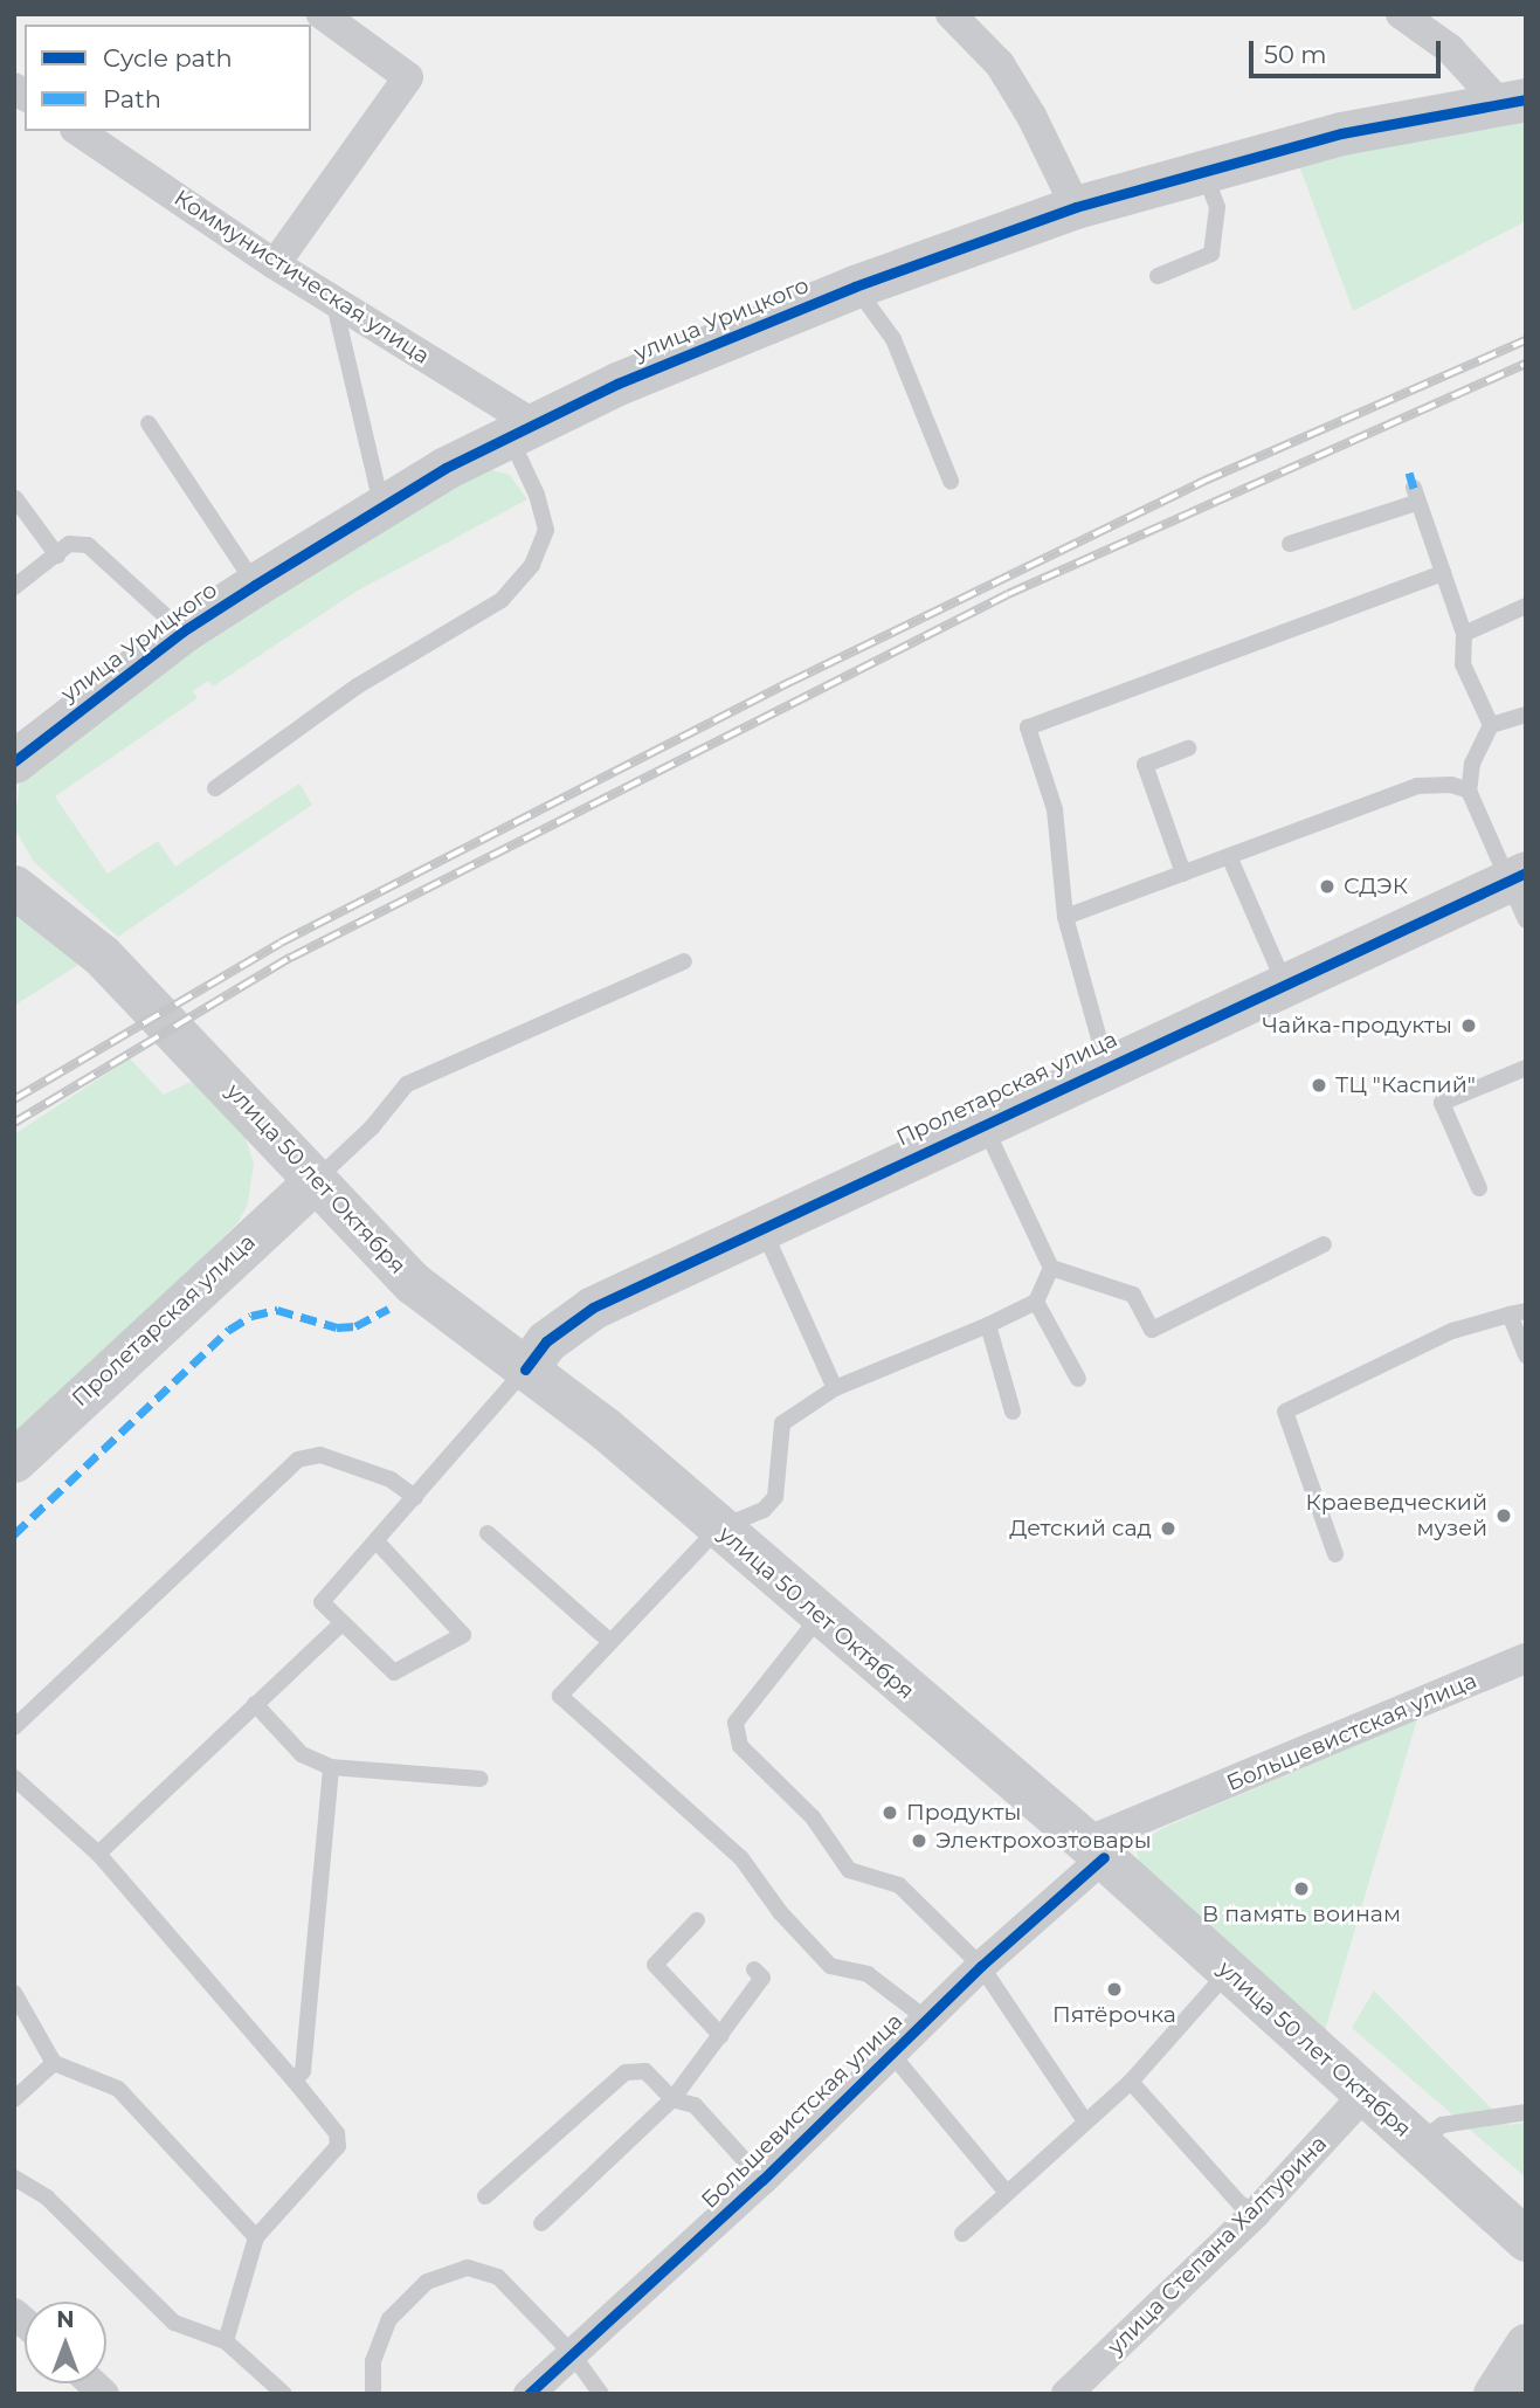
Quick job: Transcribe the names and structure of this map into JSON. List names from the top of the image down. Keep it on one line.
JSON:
{"streets":{"street":["Коммунистическая улица","улица Урицкого","Пролетарская улица","улица 50 лет Октября","Большевистская улица","улица Степана Халтурина"]},"crossings":[["Коммунистическая улица","улица Урицкого"],["Пролетарская улица","улица 50 лет Октября"],["улица 50 лет Октября","Большевистская улица"],["улица 50 лет Октября","улица Степана Халтурина"]],"places":["СДЭК","Чайка-продукты","ТЦ \"Каспий\"","Краеведческий музей","Детский сад","Продукты","Электрохозтовары","В память воинам","Пятёрочка"],"legend":["Cycle path","Path"],"scale_bar":"50 m","north":"top"}
